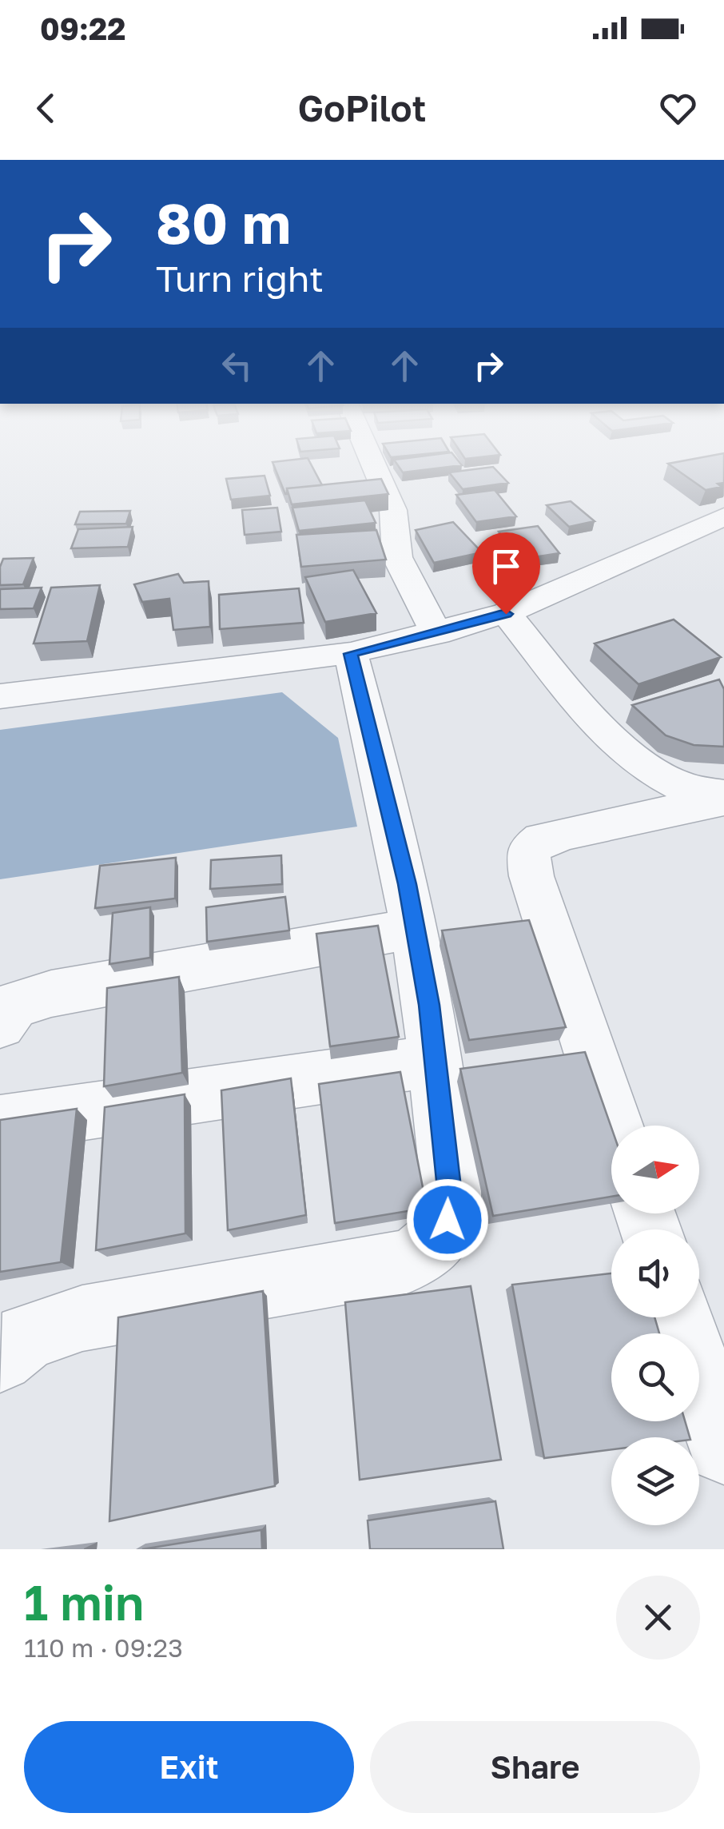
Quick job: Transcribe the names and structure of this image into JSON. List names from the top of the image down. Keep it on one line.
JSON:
{"north":"right","page":{"status":"09:22","header":"GoPilot","turn":["80 m","Turn right"],"heading":["1 min","110 m · 09:23"],"buttons":["Exit","Share"]}}
